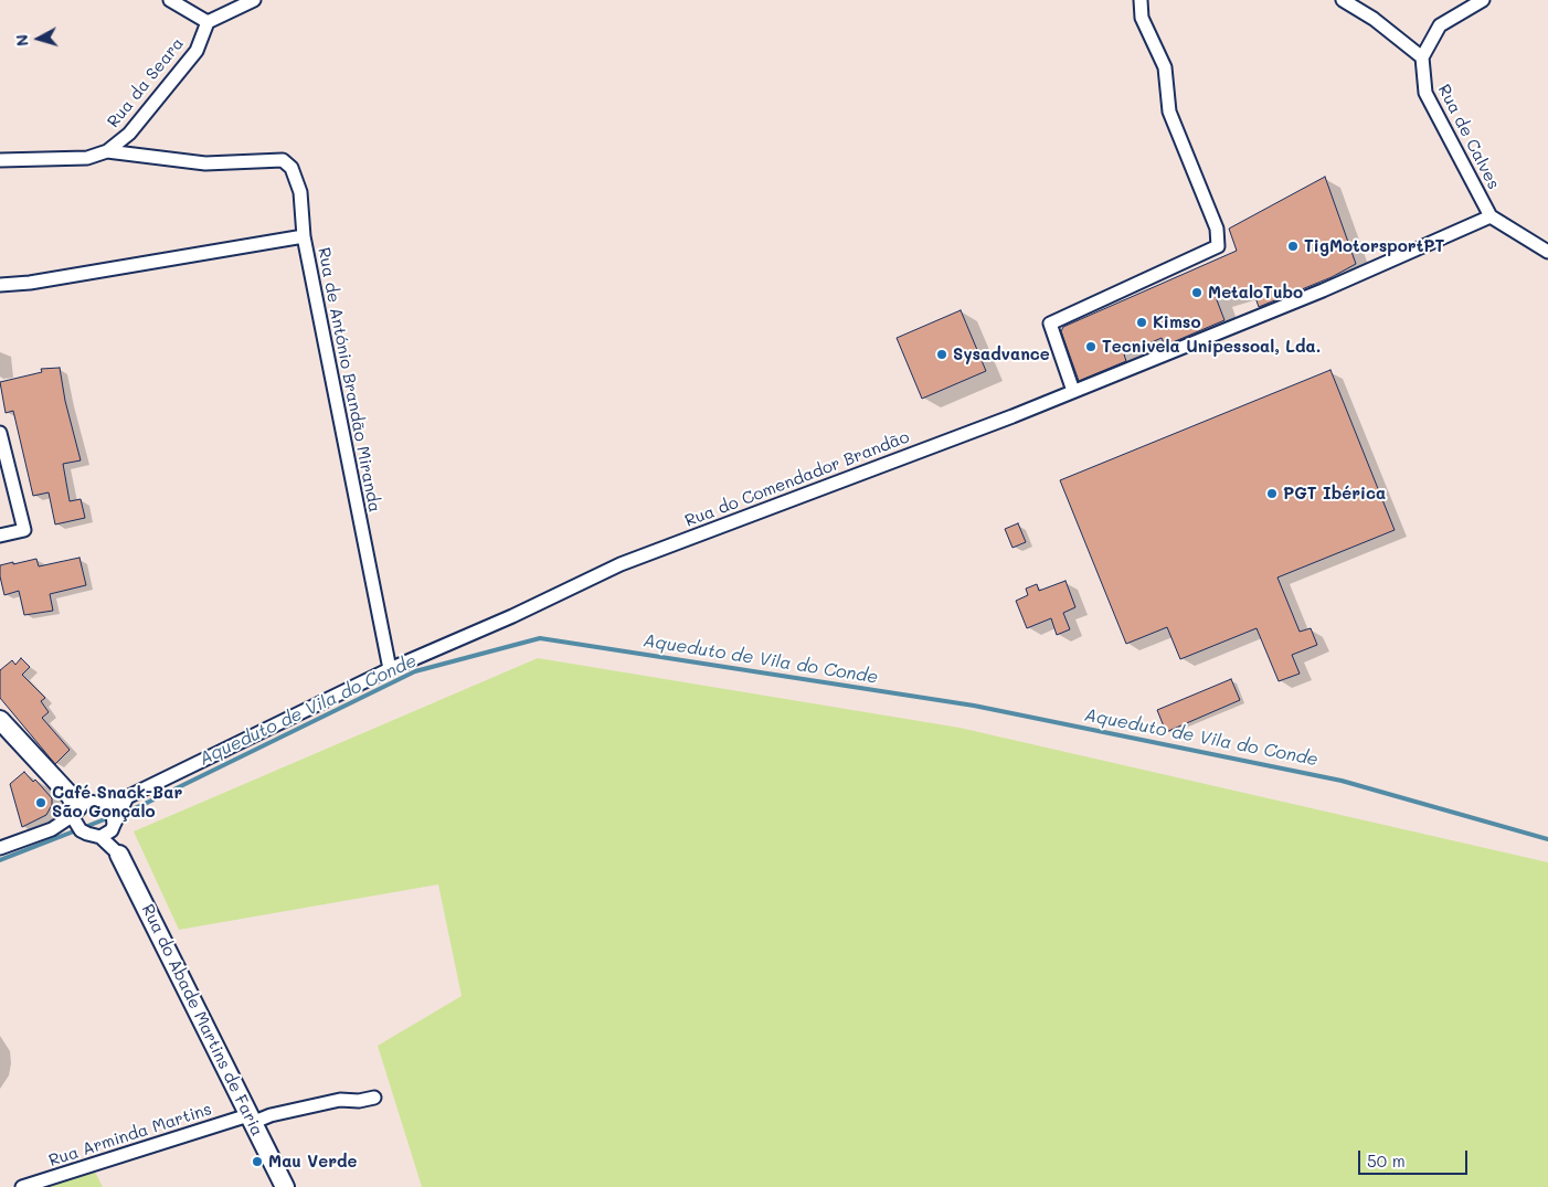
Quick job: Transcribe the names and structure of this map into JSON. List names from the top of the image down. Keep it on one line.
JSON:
{"streets":{"street":["Rua da Seara","Rua de Calves","Rua de António Brandão Miranda","Rua do Comendador Brandão","Rua do Abade Martins de Faria","Rua Arminda Martins"]},"crossings":[["Rua de Calves","Rua do Comendador Brandão"],["Rua de António Brandão Miranda","Rua do Comendador Brandão"],["Rua do Abade Martins de Faria","Rua Arminda Martins"]],"water":["Aqueduto de Vila do Conde"],"places":["TigMotorsportPT","MetaloTubo","Kimso","Tecnivela Unipessoal, Lda.","Sysadvance","PGT Ibérica","Café Snack-Bar São Gonçalo","Mau Verde"],"scale_bar":"50 m","north":"left"}
